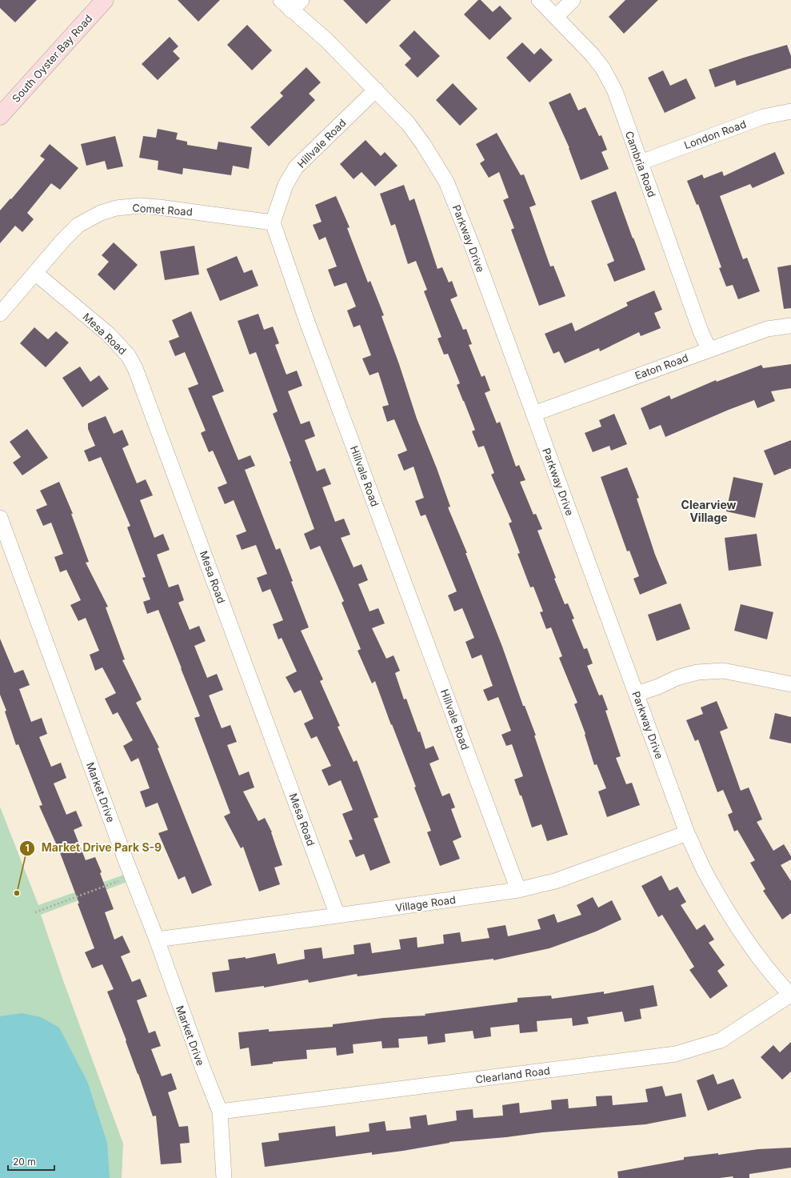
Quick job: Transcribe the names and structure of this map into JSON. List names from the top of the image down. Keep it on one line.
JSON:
{"streets":{"main road":["South Oyster Bay Road"],"street":["London Road","Hillvale Road","Cambria Road","Comet Road","Parkway Drive","Mesa Road","Eaton Road","Market Drive","Village Road","Clearland Road"]},"crossings":[["London Road","Cambria Road"],["Hillvale Road","Comet Road"],["Hillvale Road","Parkway Drive"],["Hillvale Road","Village Road"],["Cambria Road","Eaton Road"],["Comet Road","Mesa Road"],["Parkway Drive","Eaton Road"],["Parkway Drive","Village Road"],["Parkway Drive","Clearland Road"],["Mesa Road","Village Road"],["Market Drive","Village Road"],["Market Drive","Clearland Road"]],"districts":["Clearview Village"],"places":["Market Drive Park S-9"],"scale_bar":"20 m"}
